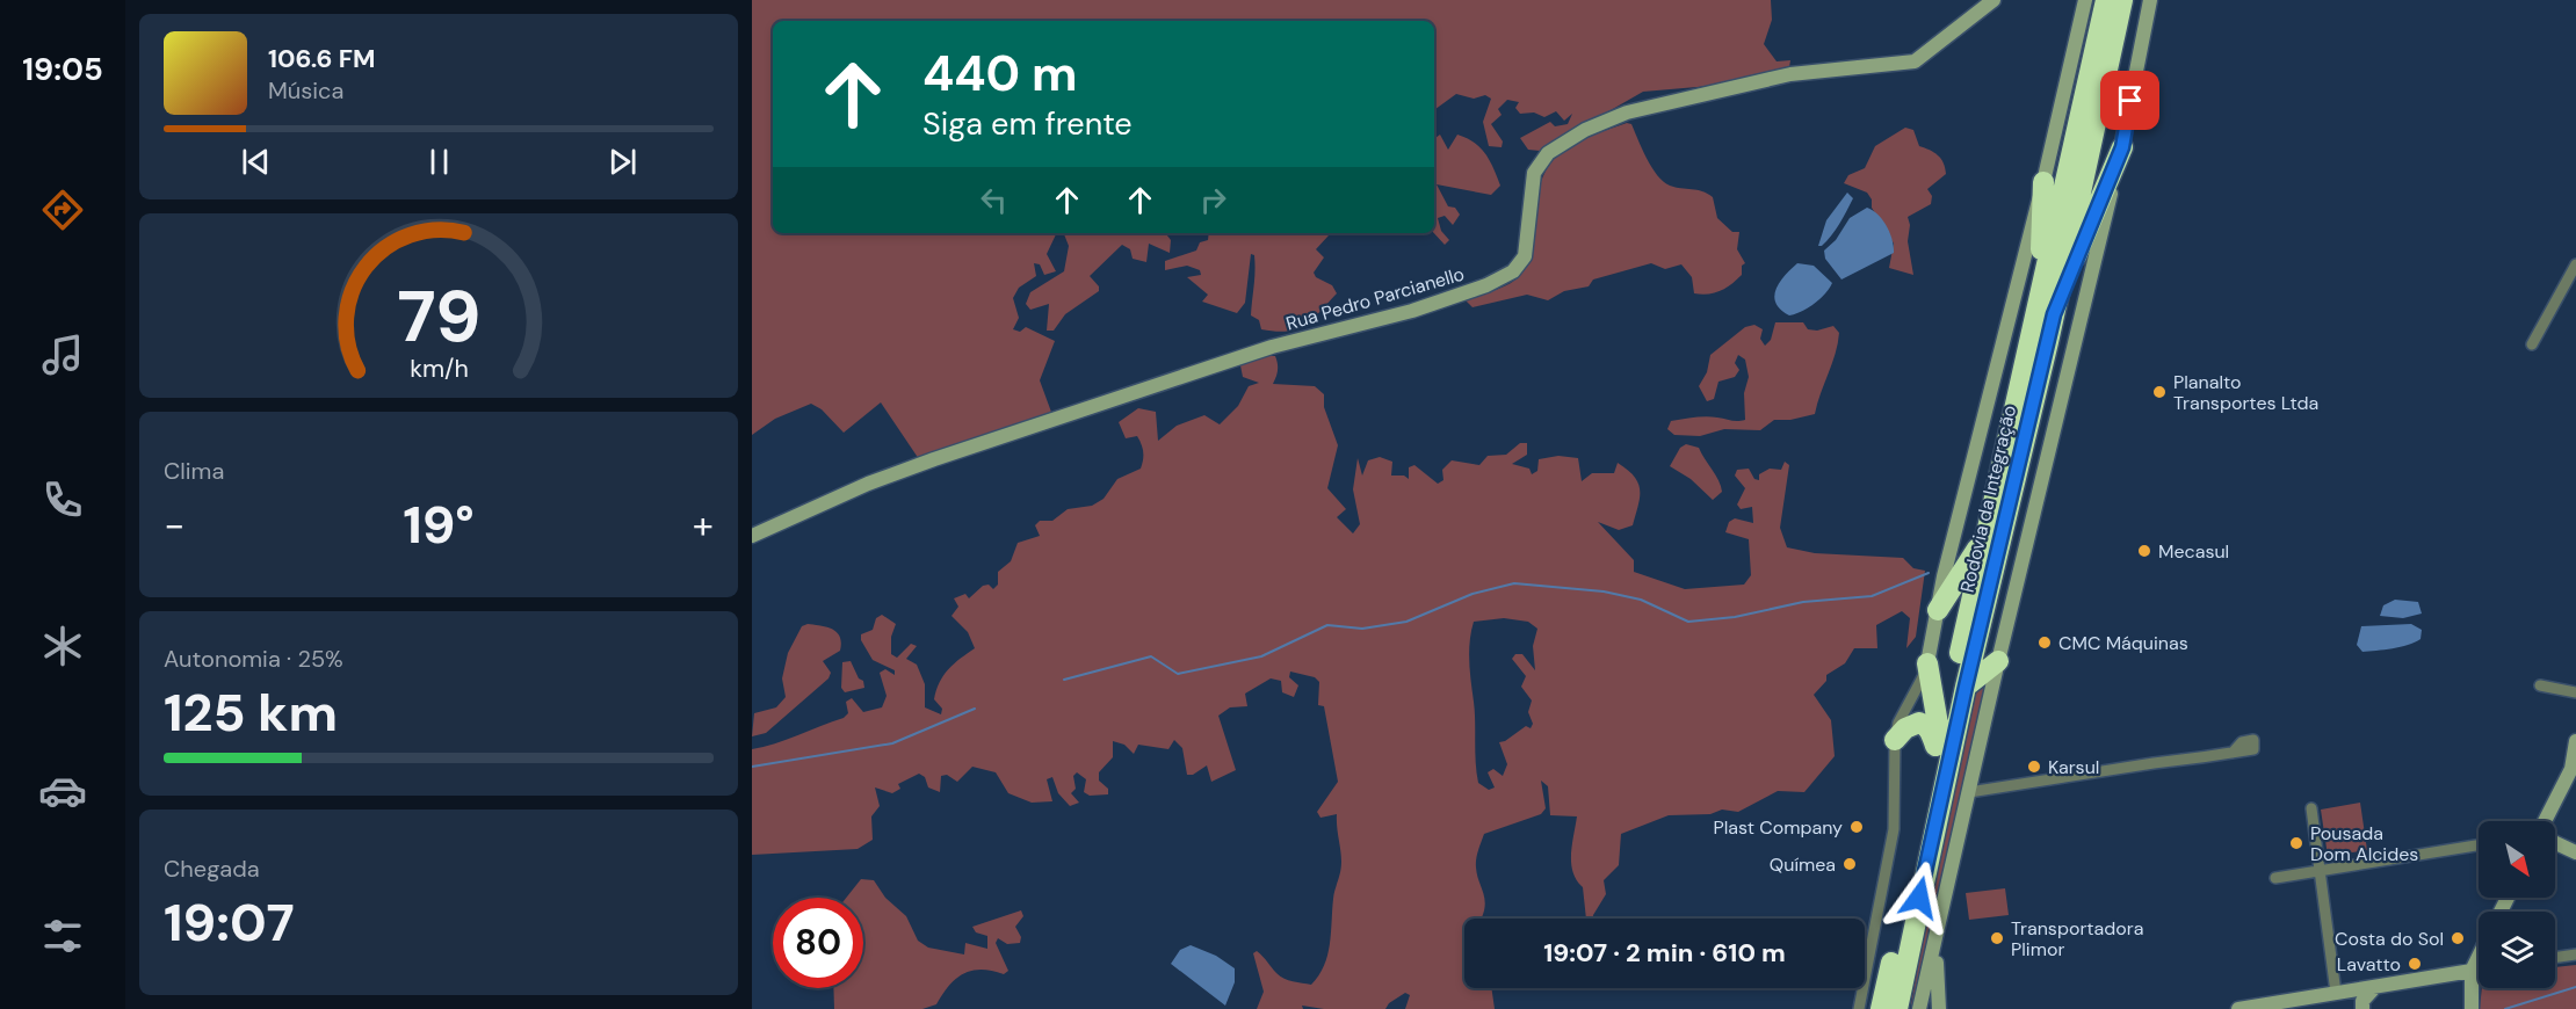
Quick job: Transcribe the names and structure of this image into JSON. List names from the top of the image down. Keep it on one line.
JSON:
{"streets":{"highway":["Rodovia da Integração"],"street":["Rua Pedro Parcianello"]},"places":["Planalto Transportes Ltda","Mecasul","CMC Máquinas","Karsul","Plast Company","Pousada Dom Alcides","Químea","Transportadora Plimor","Costa do Sol","Lavatto"],"north":"bottom right","page":{"tabs":"19:05","turn":["440 m","Siga em frente"],"song":["106.6 FM","Música"],"tile":["Clima",["Autonomia · 25%","125 km"],["Chegada","19:07"]],"heat":["−","19°","+"],"limit":"80","trip":"19:07 · 2 min · 610 m","gauge":["79","km/h"]}}
